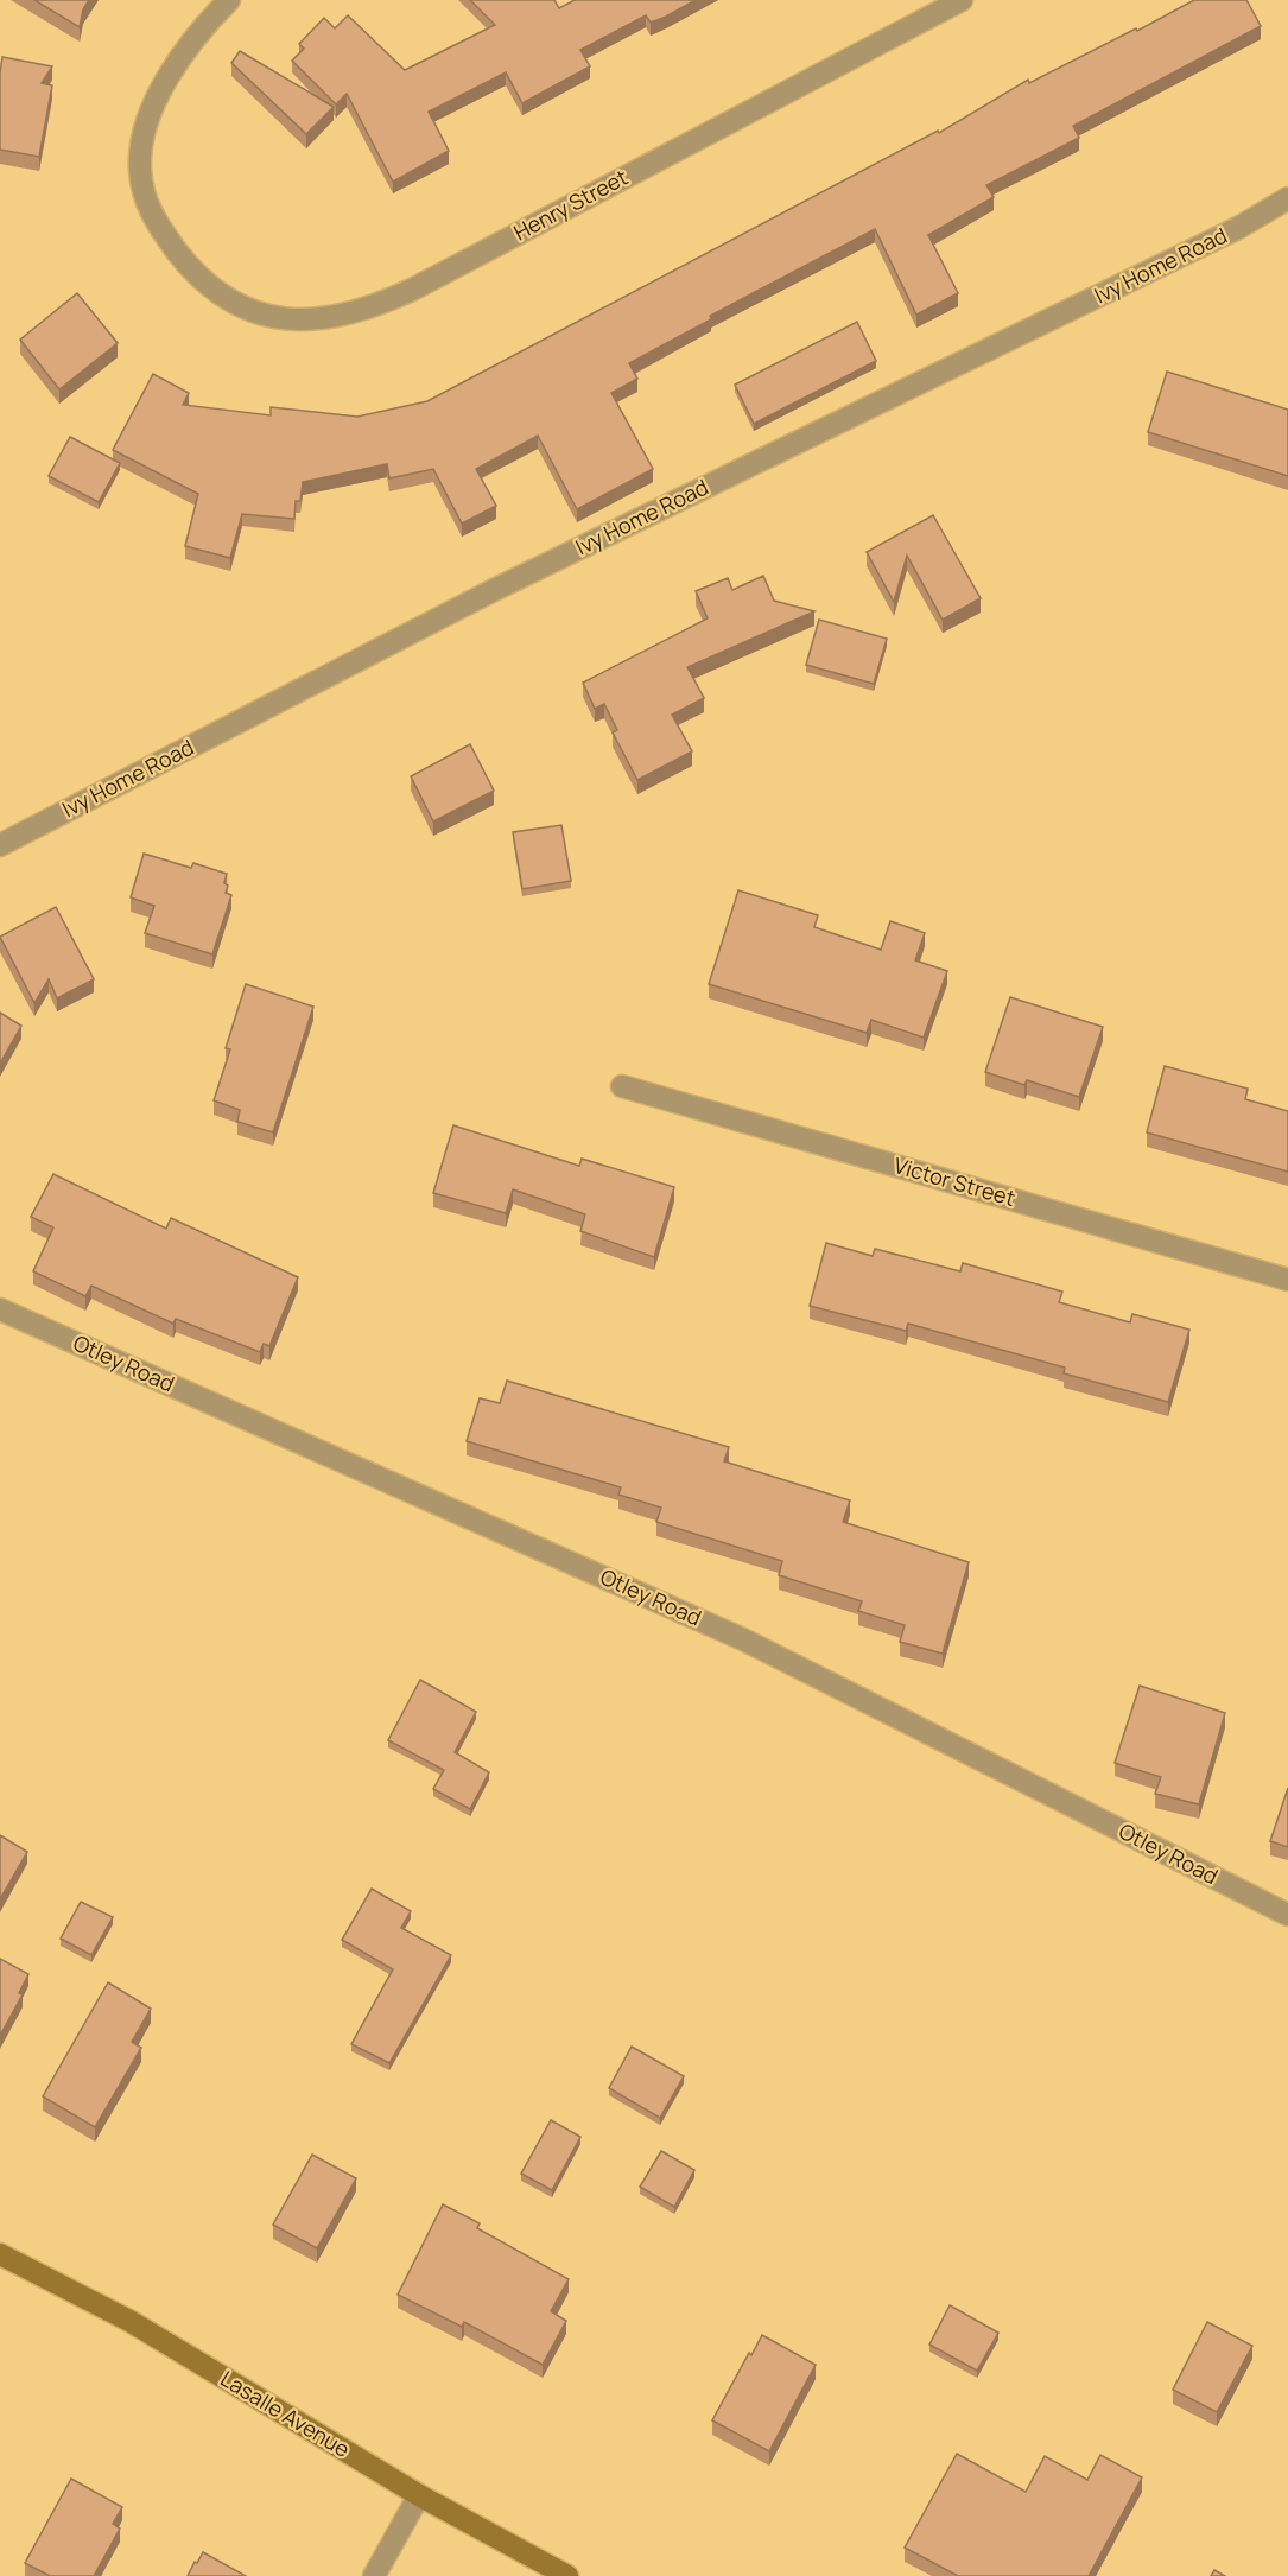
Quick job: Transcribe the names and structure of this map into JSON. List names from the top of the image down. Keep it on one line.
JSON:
{"streets":{"main road":["Lasalle Avenue"],"street":["Henry Street","Ivy Home Road","Victor Street","Otley Road"]}}
